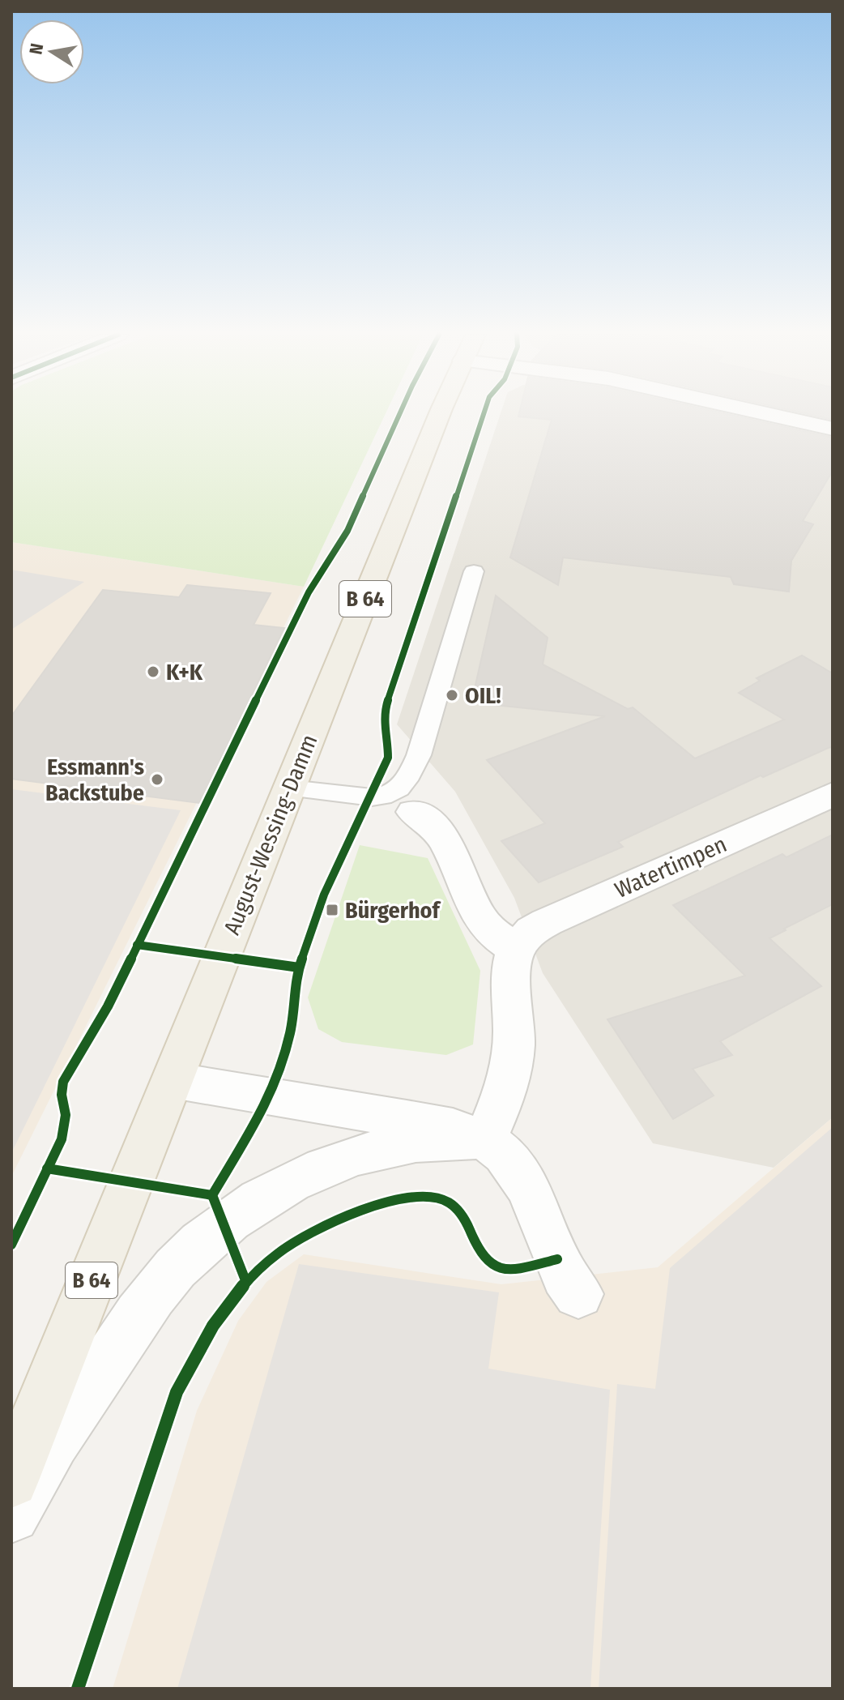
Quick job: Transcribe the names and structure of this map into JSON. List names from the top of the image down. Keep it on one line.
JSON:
{"streets":{"main road":["B 64","August-Wessing-Damm"],"street":["Watertimpen"]},"places":{"other":["K+K","OIL!","Essmann's Backstube"],"transit":["Bürgerhof"]},"north":"left"}
